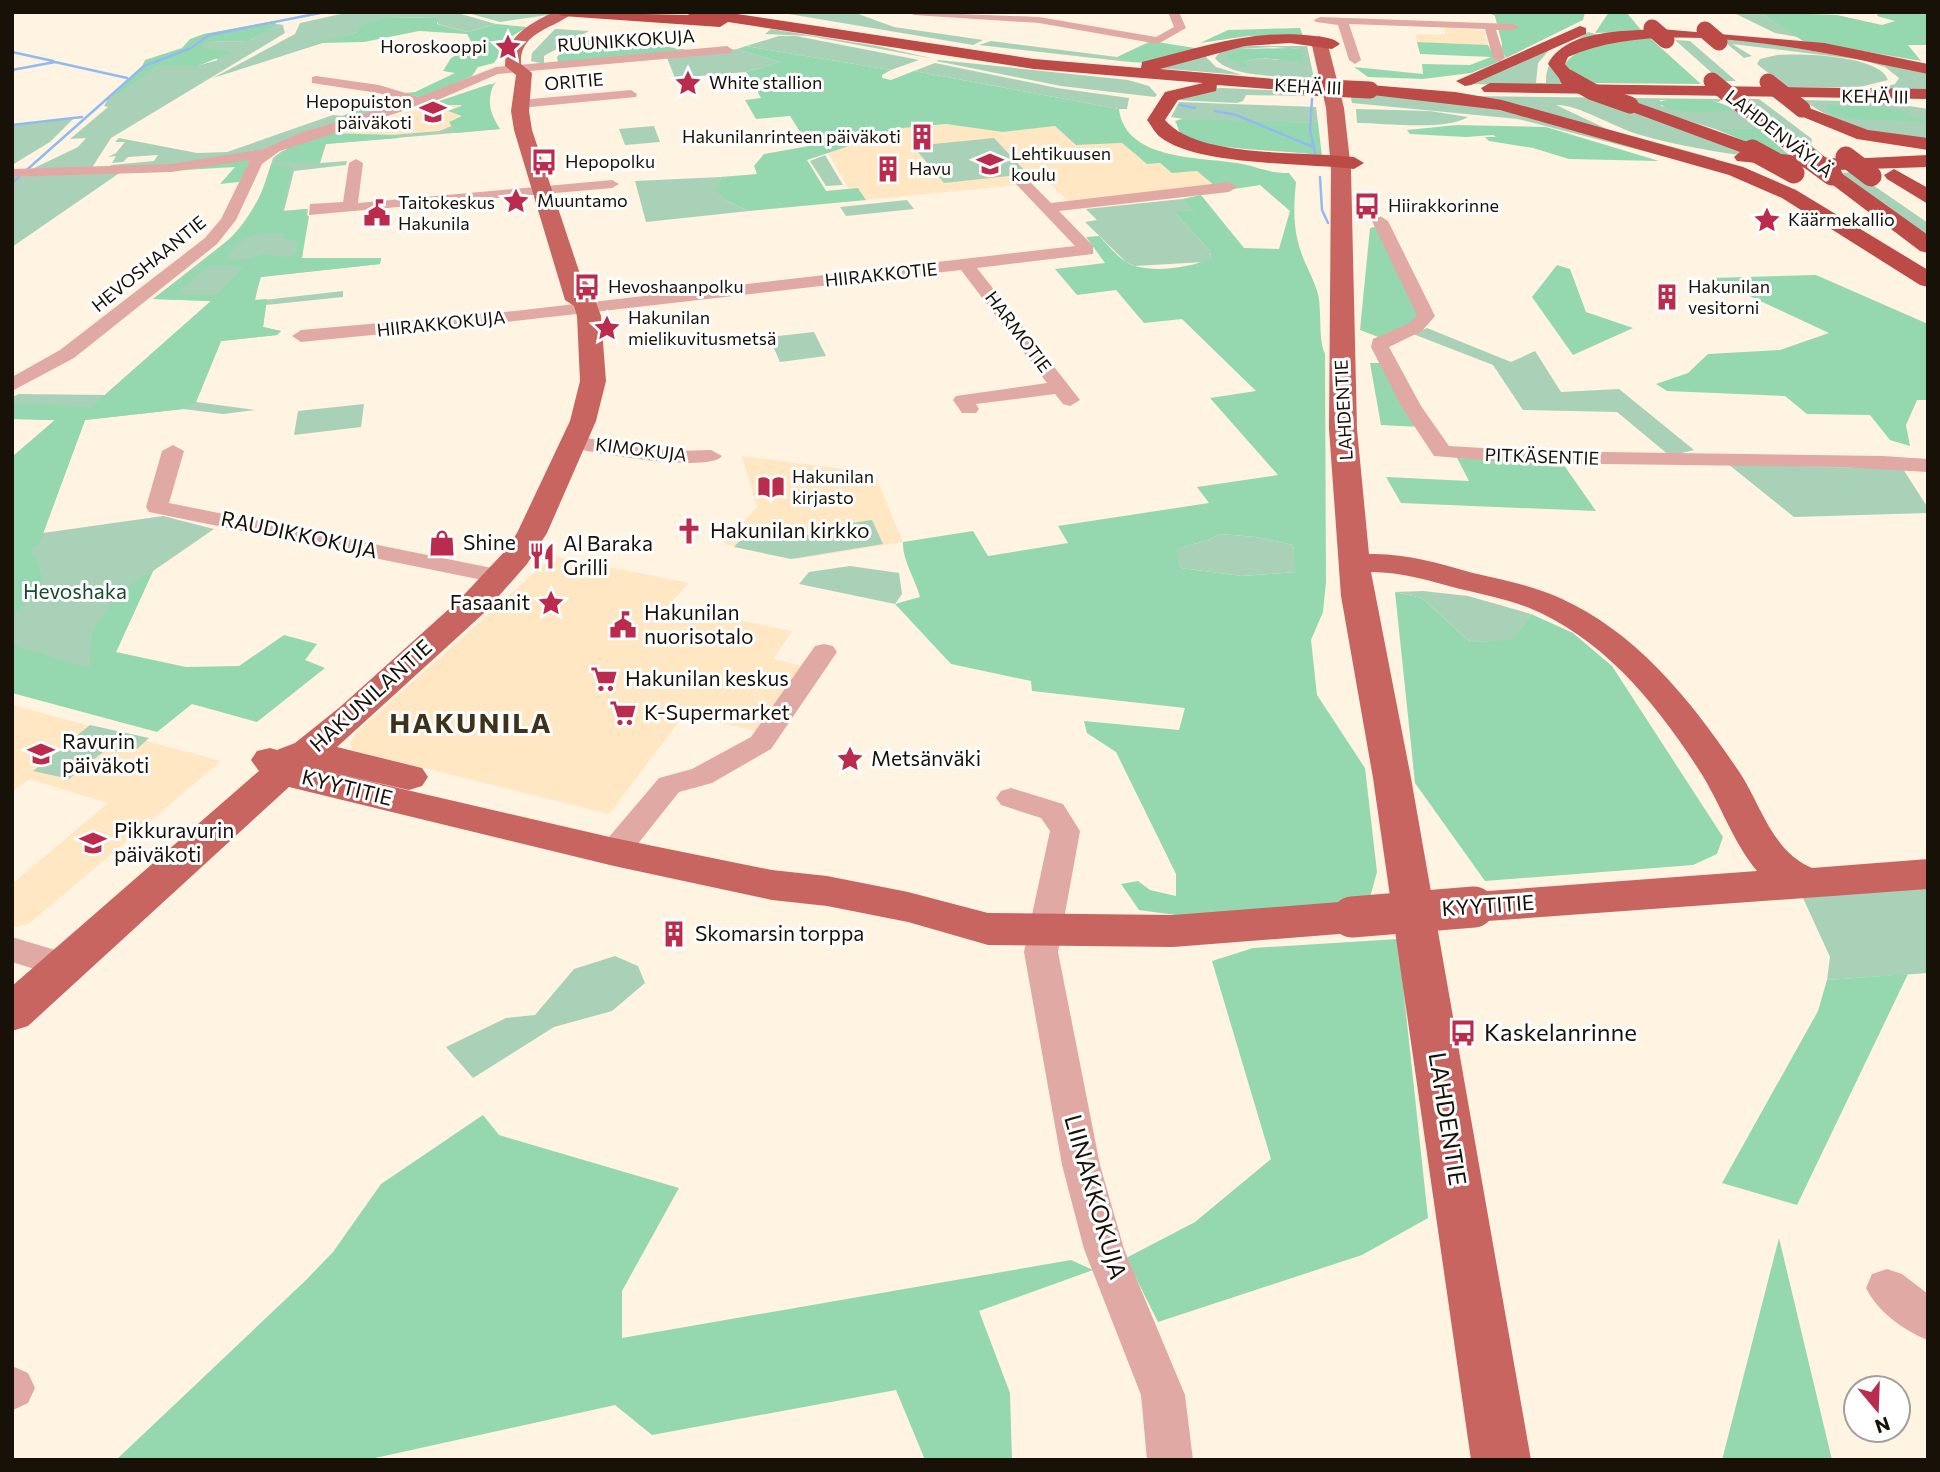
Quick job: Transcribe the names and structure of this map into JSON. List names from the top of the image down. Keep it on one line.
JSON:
{"streets":{"highway":["KEHÄ III","LAHDENVÄYLÄ"],"main road":["LAHDENTIE","HAKUNILANTIE","KYYTITIE"],"street":["RUUNIKKOKUJA","ORITIE","HEVOSHAANTIE","HIIRAKKOTIE","HIIRAKKOKUJA","HARMOTIE","KIMOKUJA","PITKÄSENTIE","RAUDIKKOKUJA","LIINAKKOKUJA"]},"crossings":[["RUUNIKKOKUJA","HEVOSHAANTIE"],["KEHÄ III","LAHDENVÄYLÄ"],["HIIRAKKOTIE","HIIRAKKOKUJA"],["HIIRAKKOTIE","HARMOTIE"],["KIMOKUJA","HAKUNILANTIE"],["RAUDIKKOKUJA","HAKUNILANTIE"],["HAKUNILANTIE","KYYTITIE"],["KYYTITIE","LIINAKKOKUJA"]],"districts":["HAKUNILA"],"parks":["Hevoshaka"],"places":{"place":["Horoskooppi","White stallion","Muuntamo","Käärmekallio","Hakunilan mielikuvitusmetsä","Fasaanit","Metsänväki"],"school or university":["Hepopuiston päiväkoti","Lehtikuusen koulu","Ravurin päiväkoti","Pikkuravurin päiväkoti"],"building":["Hakunilanrinteen päiväkoti","Havu","Hakunilan vesitorni","Skomarsin torppa"],"bus stop":["Hepopolku","Hiirakkorinne","Hevoshaanpolku","Kaskelanrinne"],"public building":["Taitokeskus Hakunila","Hakunilan nuorisotalo"],"library":["Hakunilan kirjasto"],"church":["Hakunilan kirkko"],"shop":["Shine"],"restaurant":["Al Baraka Grilli"],"supermarket":["Hakunilan keskus","K-Supermarket"]},"north":"bottom"}
